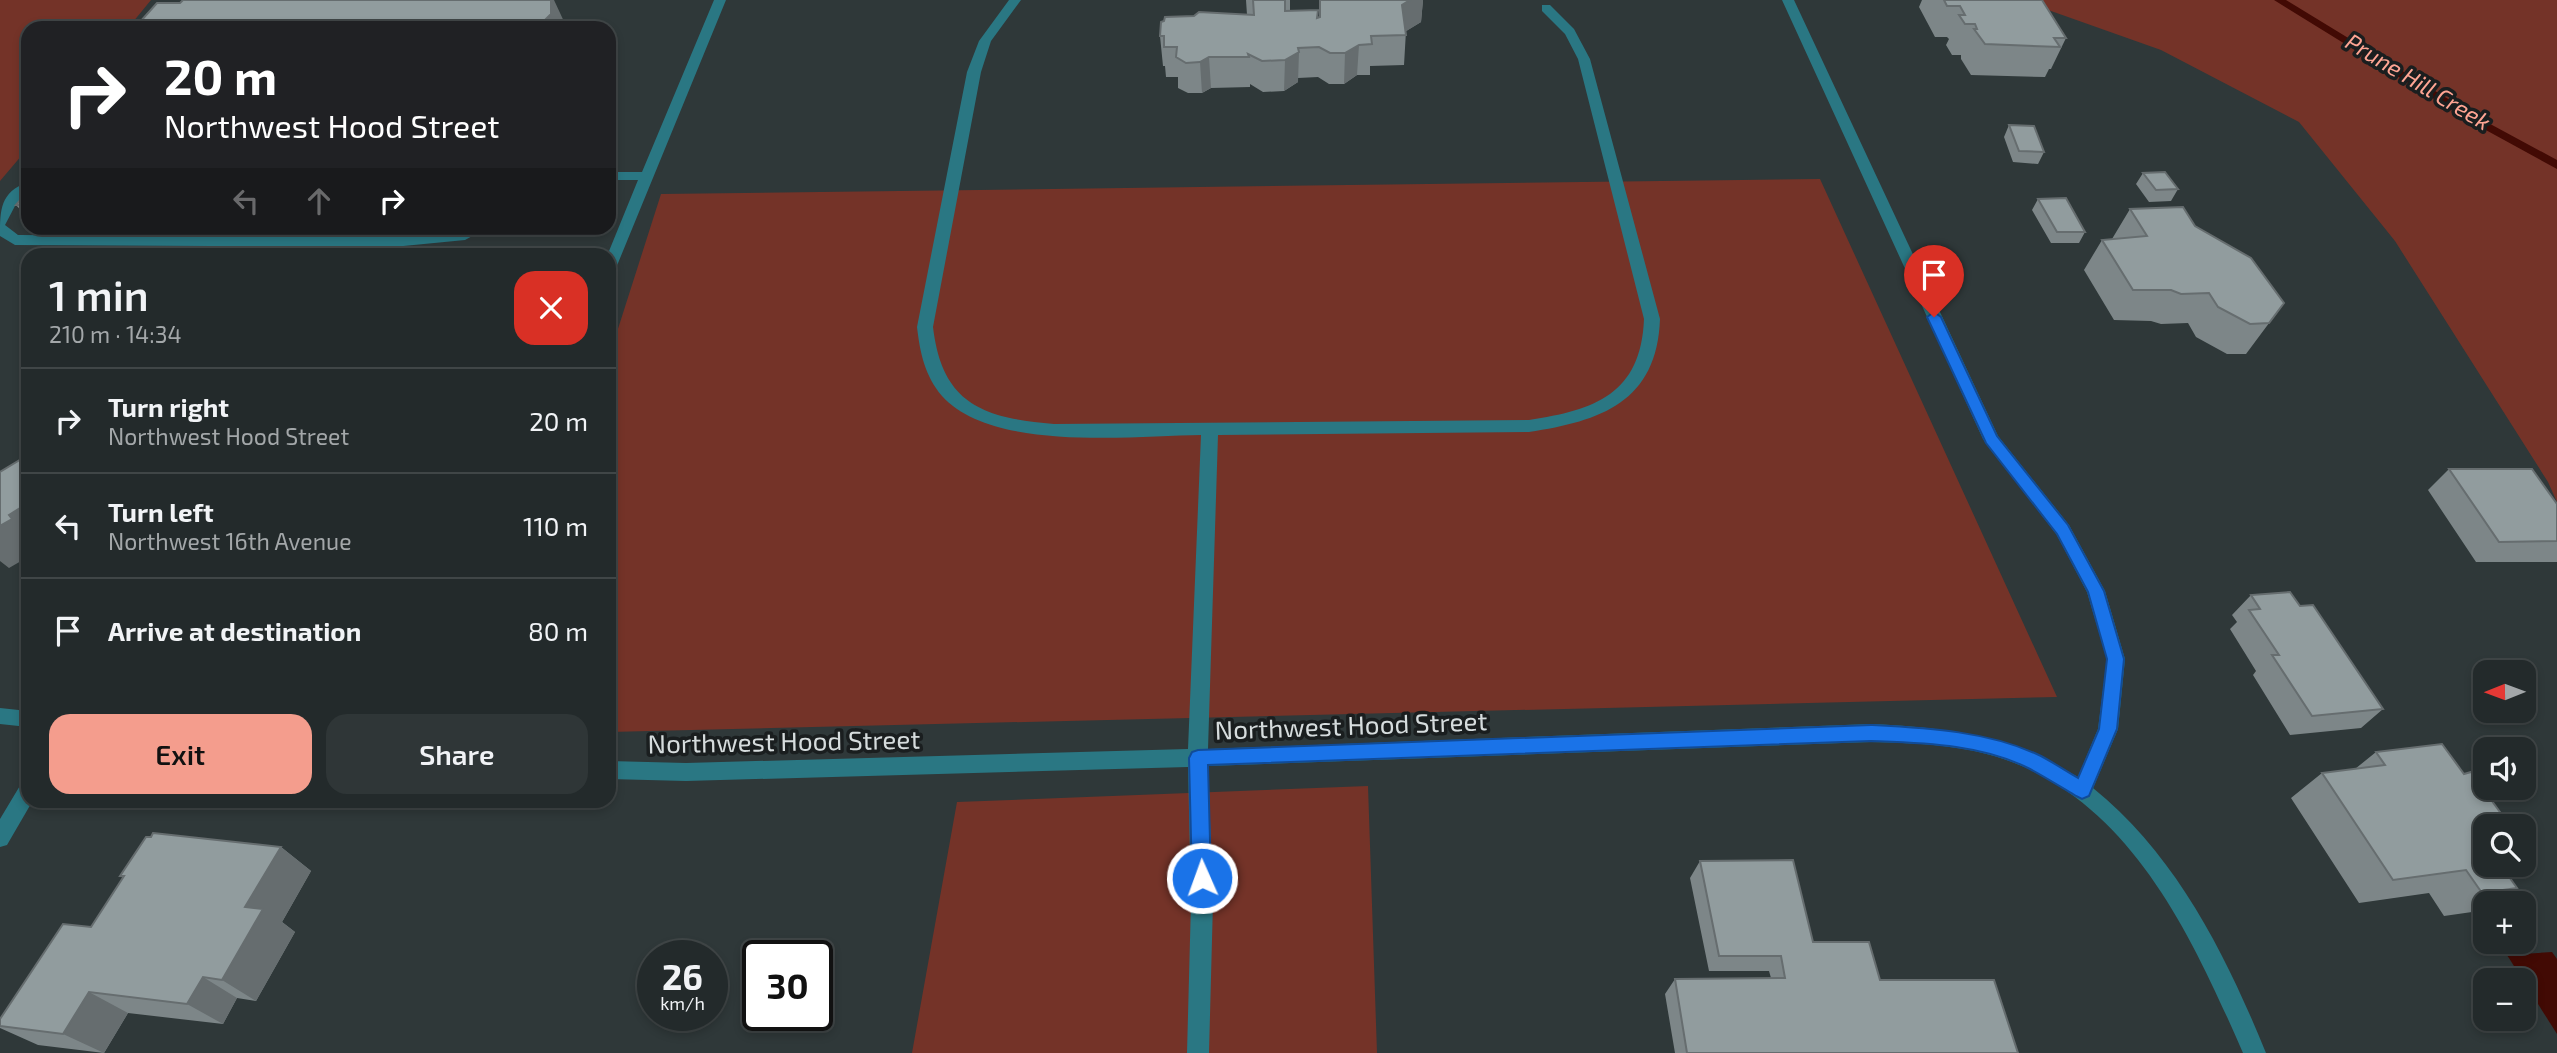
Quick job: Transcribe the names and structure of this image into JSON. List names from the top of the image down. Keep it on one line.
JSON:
{"streets":{"street":["Northwest Hood Street"]},"water":["Prune Hill Creek"],"north":"left","page":{"turn":["20 m","Northwest Hood Street"],"heading":["1 min","210 m · 14:34"],"list":[{"name":"Turn right","note":"Northwest Hood Street","value":"20 m"},{"name":"Turn left","note":"Northwest 16th Avenue","value":"110 m"},{"name":"Arrive at destination","value":"80 m"}],"map_buttons":["+","−"],"buttons":["Exit","Share"],"speed":"26 km/h","limit":"30"}}
